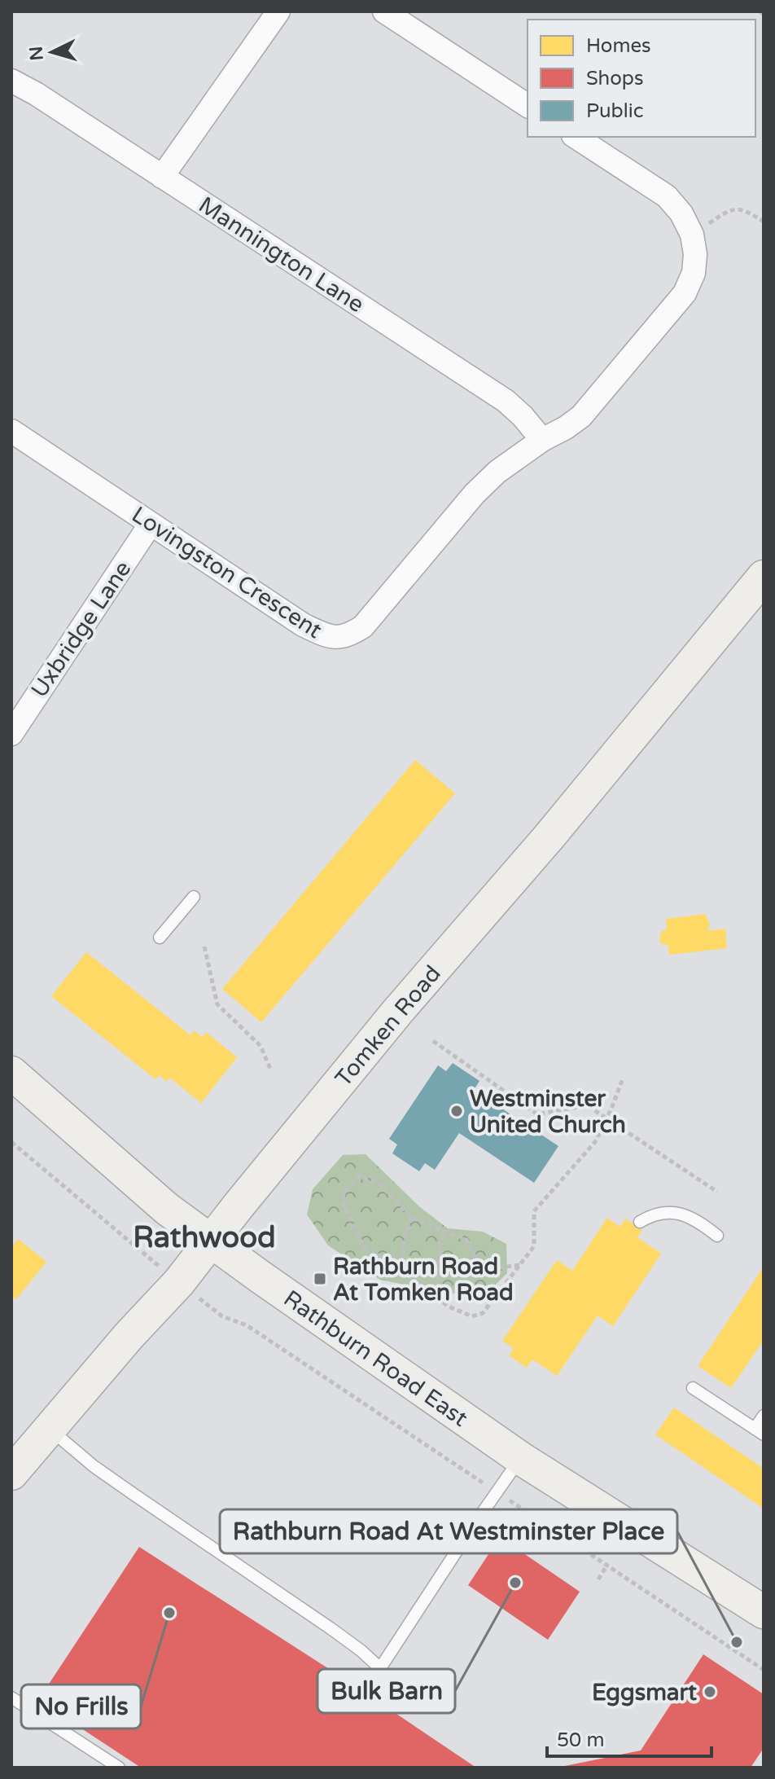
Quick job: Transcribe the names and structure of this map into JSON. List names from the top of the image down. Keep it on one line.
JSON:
{"streets":{"street":["Mannington Lane","Lovingston Crescent","Uxbridge Lane","Tomken Road","Rathburn Road East"]},"crossings":[["Mannington Lane","Lovingston Crescent"],["Lovingston Crescent","Uxbridge Lane"],["Tomken Road","Rathburn Road East"]],"districts":["Rathwood"],"places":{"other":["Westminster United Church","Bulk Barn","No Frills","Rathburn Road At Westminster Place","Eggsmart"],"transit":["Rathburn Road At Tomken Road"]},"legend":["Homes","Shops","Public"],"scale_bar":"50 m","north":"left"}
